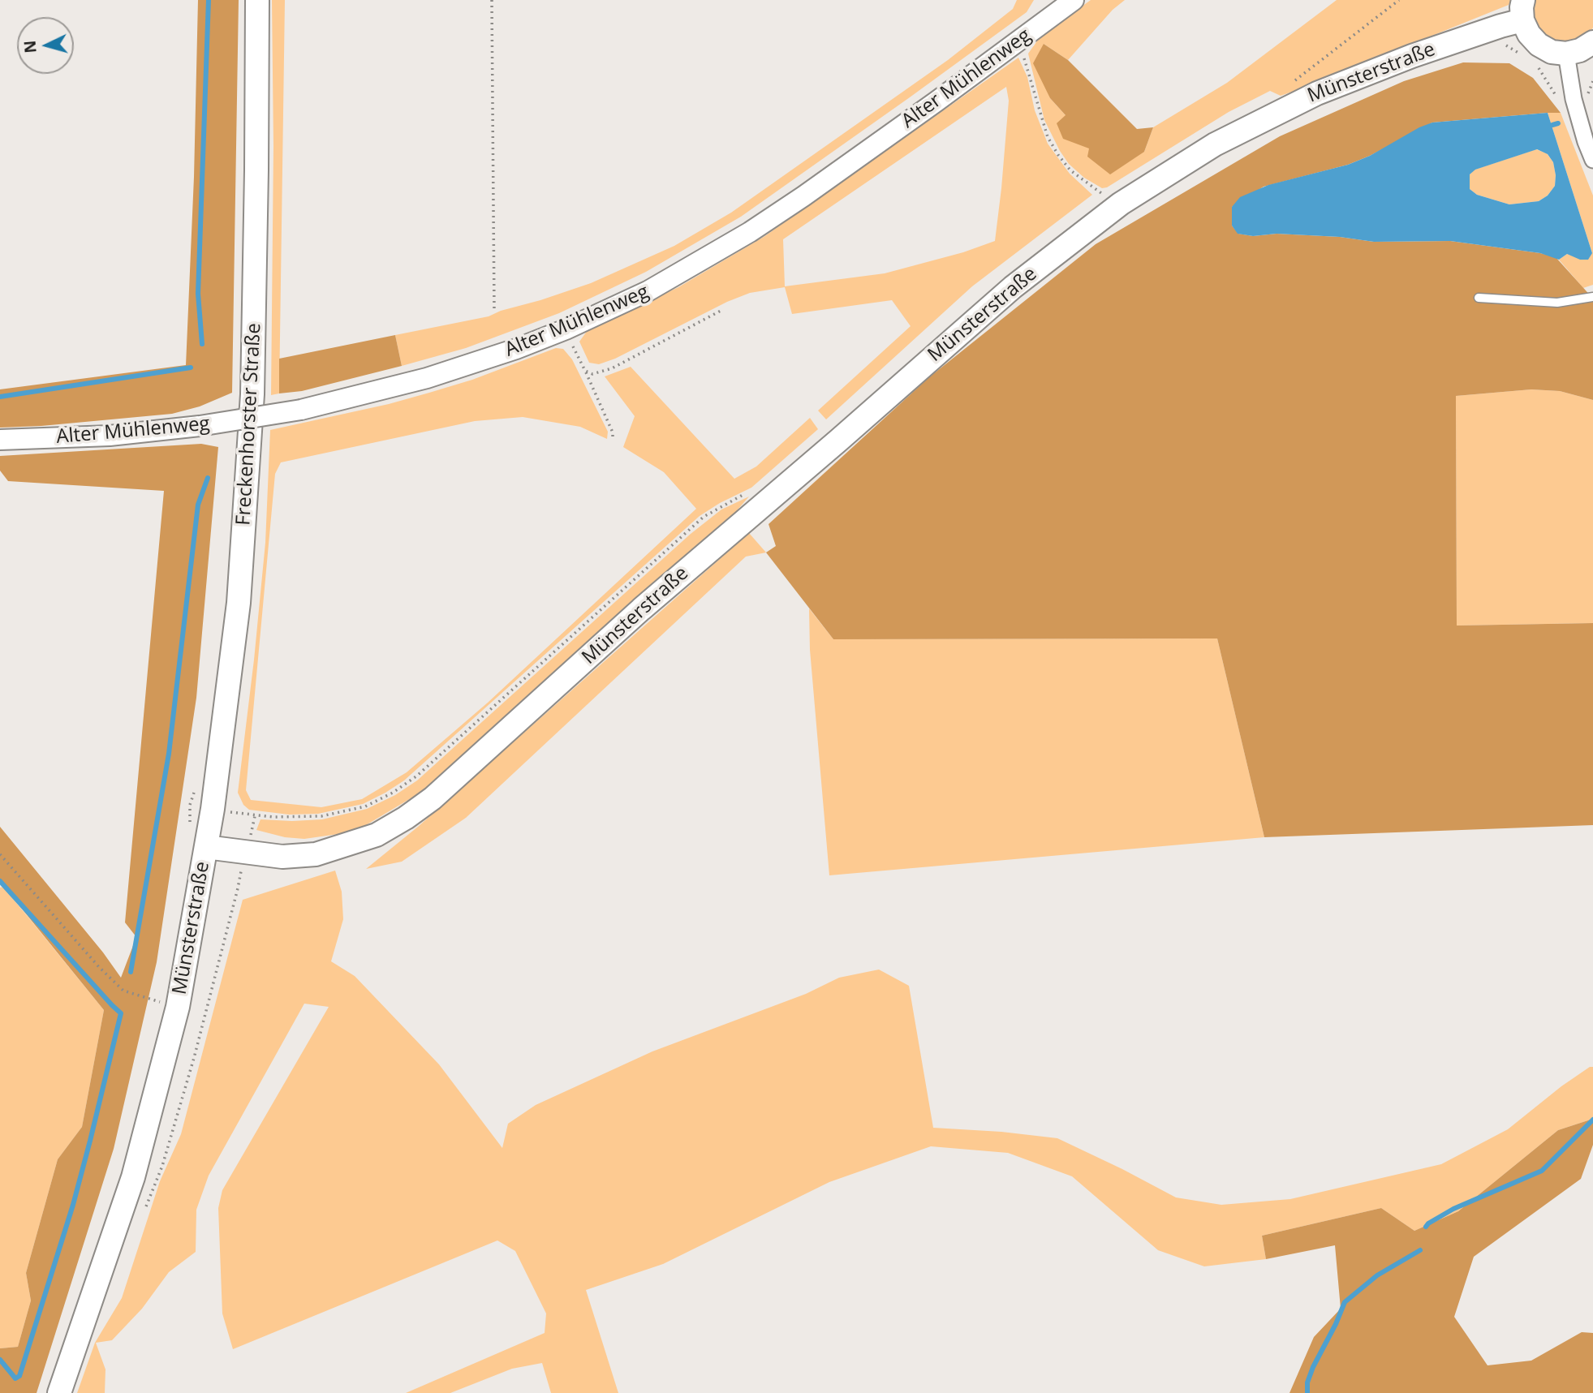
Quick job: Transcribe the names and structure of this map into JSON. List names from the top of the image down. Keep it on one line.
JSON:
{"streets":{"main road":["Münsterstraße","Freckenhorster Straße"],"street":["Alter Mühlenweg"]},"crossings":[["Münsterstraße","Freckenhorster Straße"]],"north":"left"}
